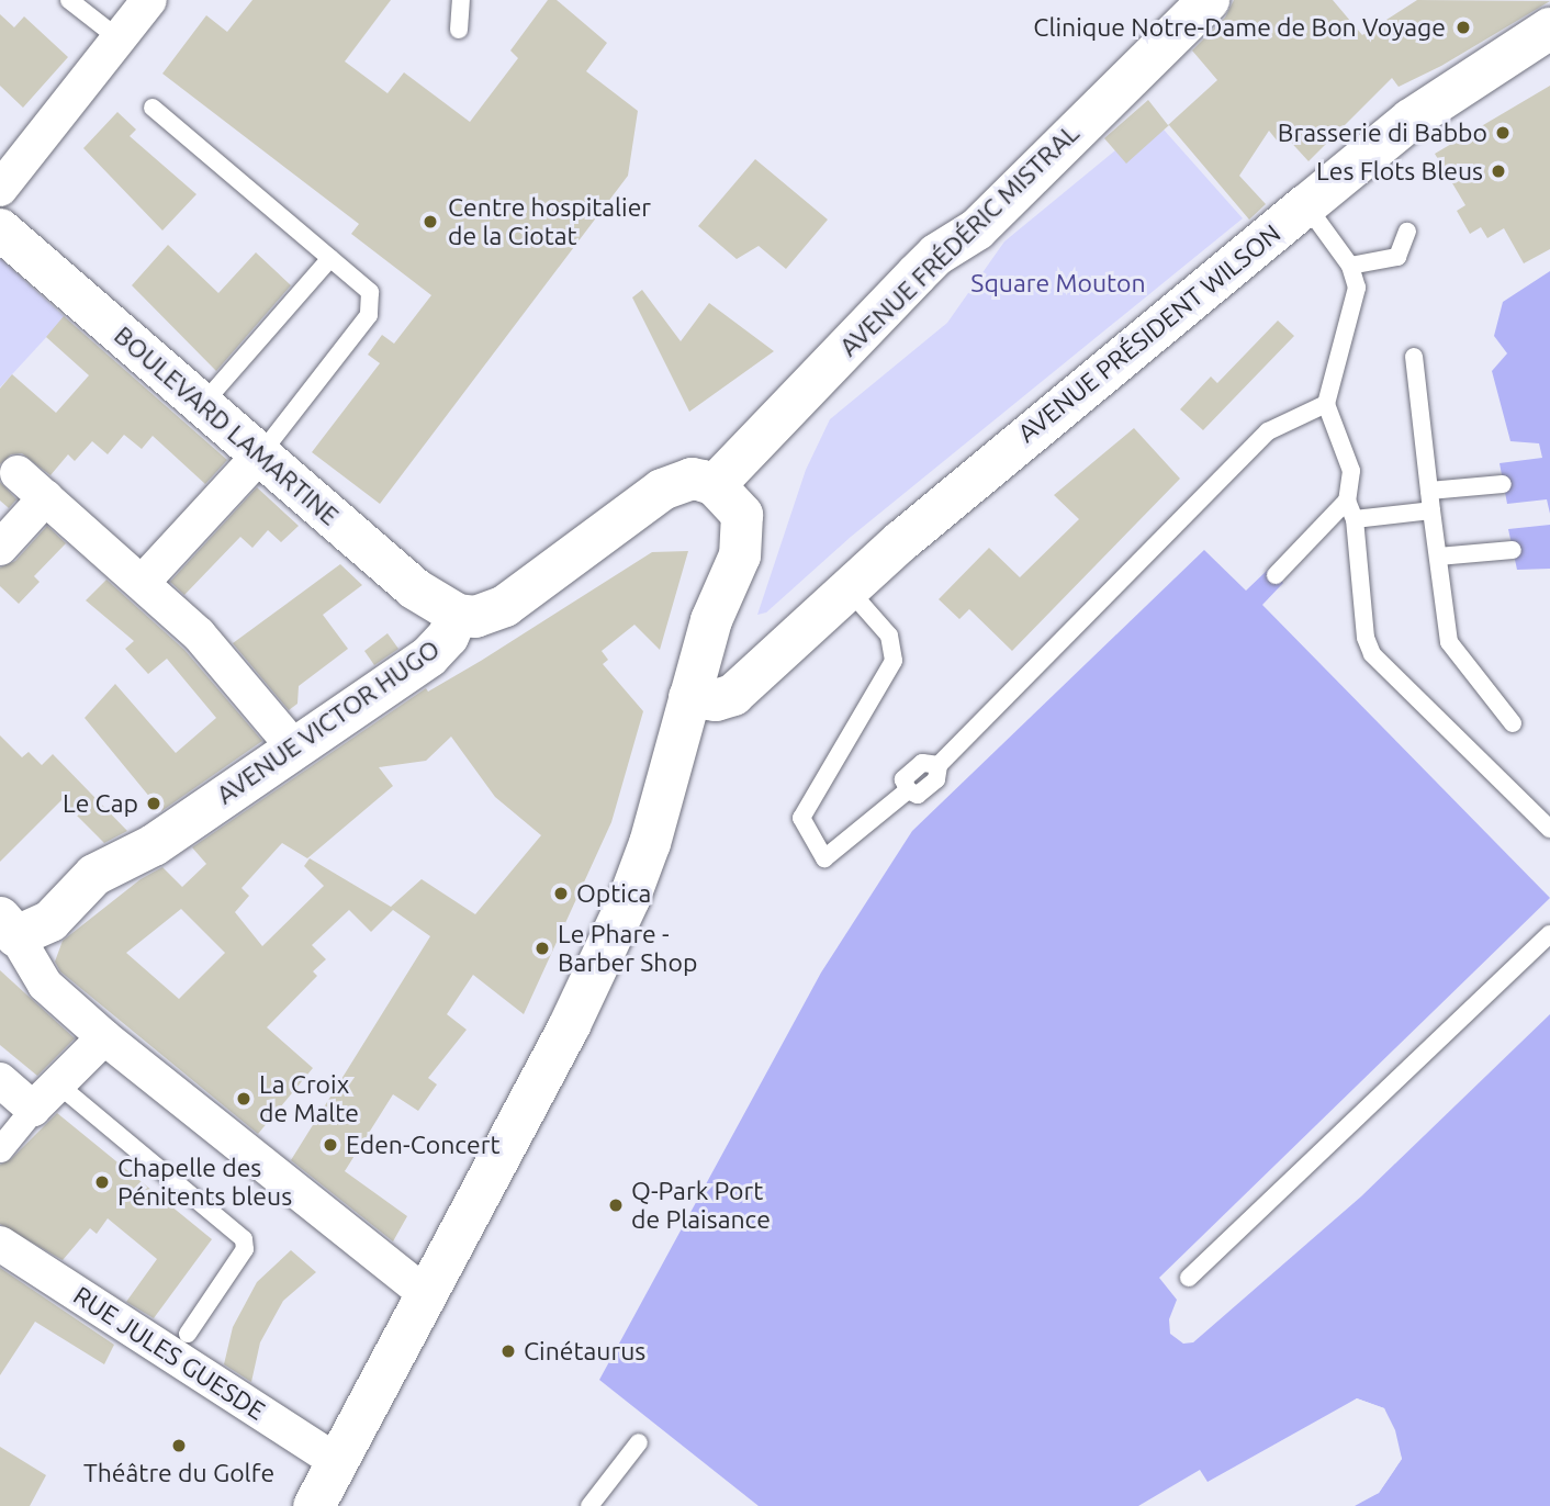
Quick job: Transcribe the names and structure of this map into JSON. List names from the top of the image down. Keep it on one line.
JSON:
{"streets":{"street":["AVENUE FRÉDÉRIC MISTRAL","AVENUE PRÉSIDENT WILSON","BOULEVARD LAMARTINE","AVENUE VICTOR HUGO","RUE JULES GUESDE"]},"crossings":[["AVENUE FRÉDÉRIC MISTRAL","AVENUE VICTOR HUGO"],["BOULEVARD LAMARTINE","AVENUE VICTOR HUGO"]],"parks":["Square Mouton"],"places":["Clinique Notre-Dame de Bon Voyage","Brasserie di Babbo","Les Flots Bleus","Centre hospitalier de la Ciotat","Le Cap","Optica","Le Phare - Barber Shop","La Croix de Malte","Eden-Concert","Chapelle des Pénitents bleus","Q-Park Port de Plaisance","Cinétaurus","Théâtre du Golfe"]}
